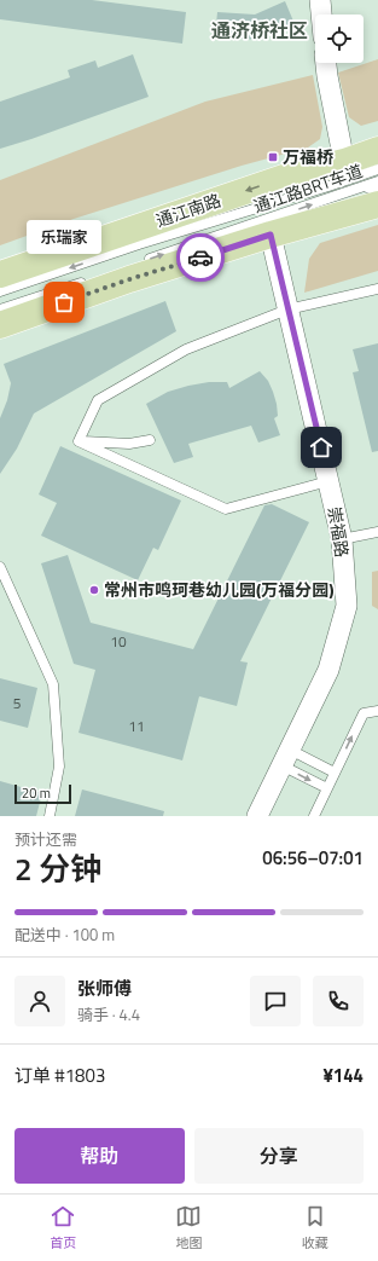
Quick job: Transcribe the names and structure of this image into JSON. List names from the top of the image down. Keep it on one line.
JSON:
{"streets":{"main road":["通江南路"],"street":["崇福路"],"lane":["通江路BRT车道"]},"districts":["通济桥社区"],"places":{"transit":["万福桥"],"other":["乐瑞家","常州市鸣珂巷幼儿园(万福分园)"]},"house_numbers":["10","5","11"],"scale_bar":"20 m","page":{"bubble":"乐瑞家","scale":"20 m","heading":["2 分钟","预计还需","06:56–07:01"],"panel":["张师傅","骑手 · 4.4","订单 #1803","¥144"],"bar":"配送中 · 100 m","buttons":["帮助","分享"],"tabs":["首页","地图","收藏"]}}
